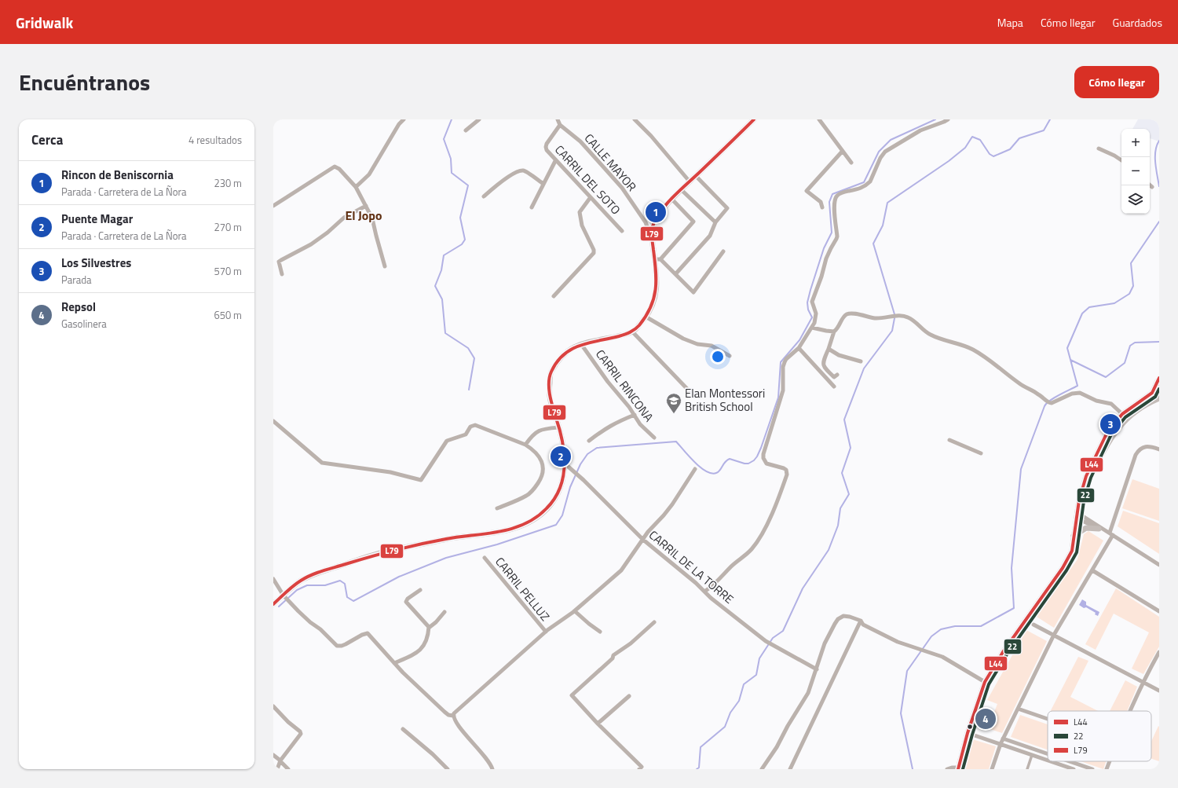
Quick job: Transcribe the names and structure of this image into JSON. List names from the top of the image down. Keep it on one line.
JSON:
{"streets":{"street":["CALLE MAYOR","CARRIL DEL SOTO","CARRIL RINCONA","CARRIL DE LA TORRE","CARRIL PELLUZ"]},"crossings":[["CALLE MAYOR","CARRIL DEL SOTO"]],"districts":["El Jopo"],"places":{"school or university":["Elan Montessori British School"]},"lines":["transit line L79","transit line L44","transit line 22"],"legend":["L44","22","L79"],"page":{"header":"Gridwalk","nav":["Mapa","Cómo llegar","Guardados"],"title":"Encuéntranos","buttons":"Cómo llegar","heading":["Cerca","4 resultados"],"map_buttons":["+","−"],"list":[{"mark":"1","name":"Rincon de Beniscornia","note":"Parada · Carretera de La Ñora","value":"230 m"},{"mark":"2","name":"Puente Magar","note":"Parada · Carretera de La Ñora","value":"270 m"},{"mark":"3","name":"Los Silvestres","note":"Parada","value":"570 m"},{"mark":"4","name":"Repsol","note":"Gasolinera","value":"650 m"}],"pins":["1","3","2","4"]}}
